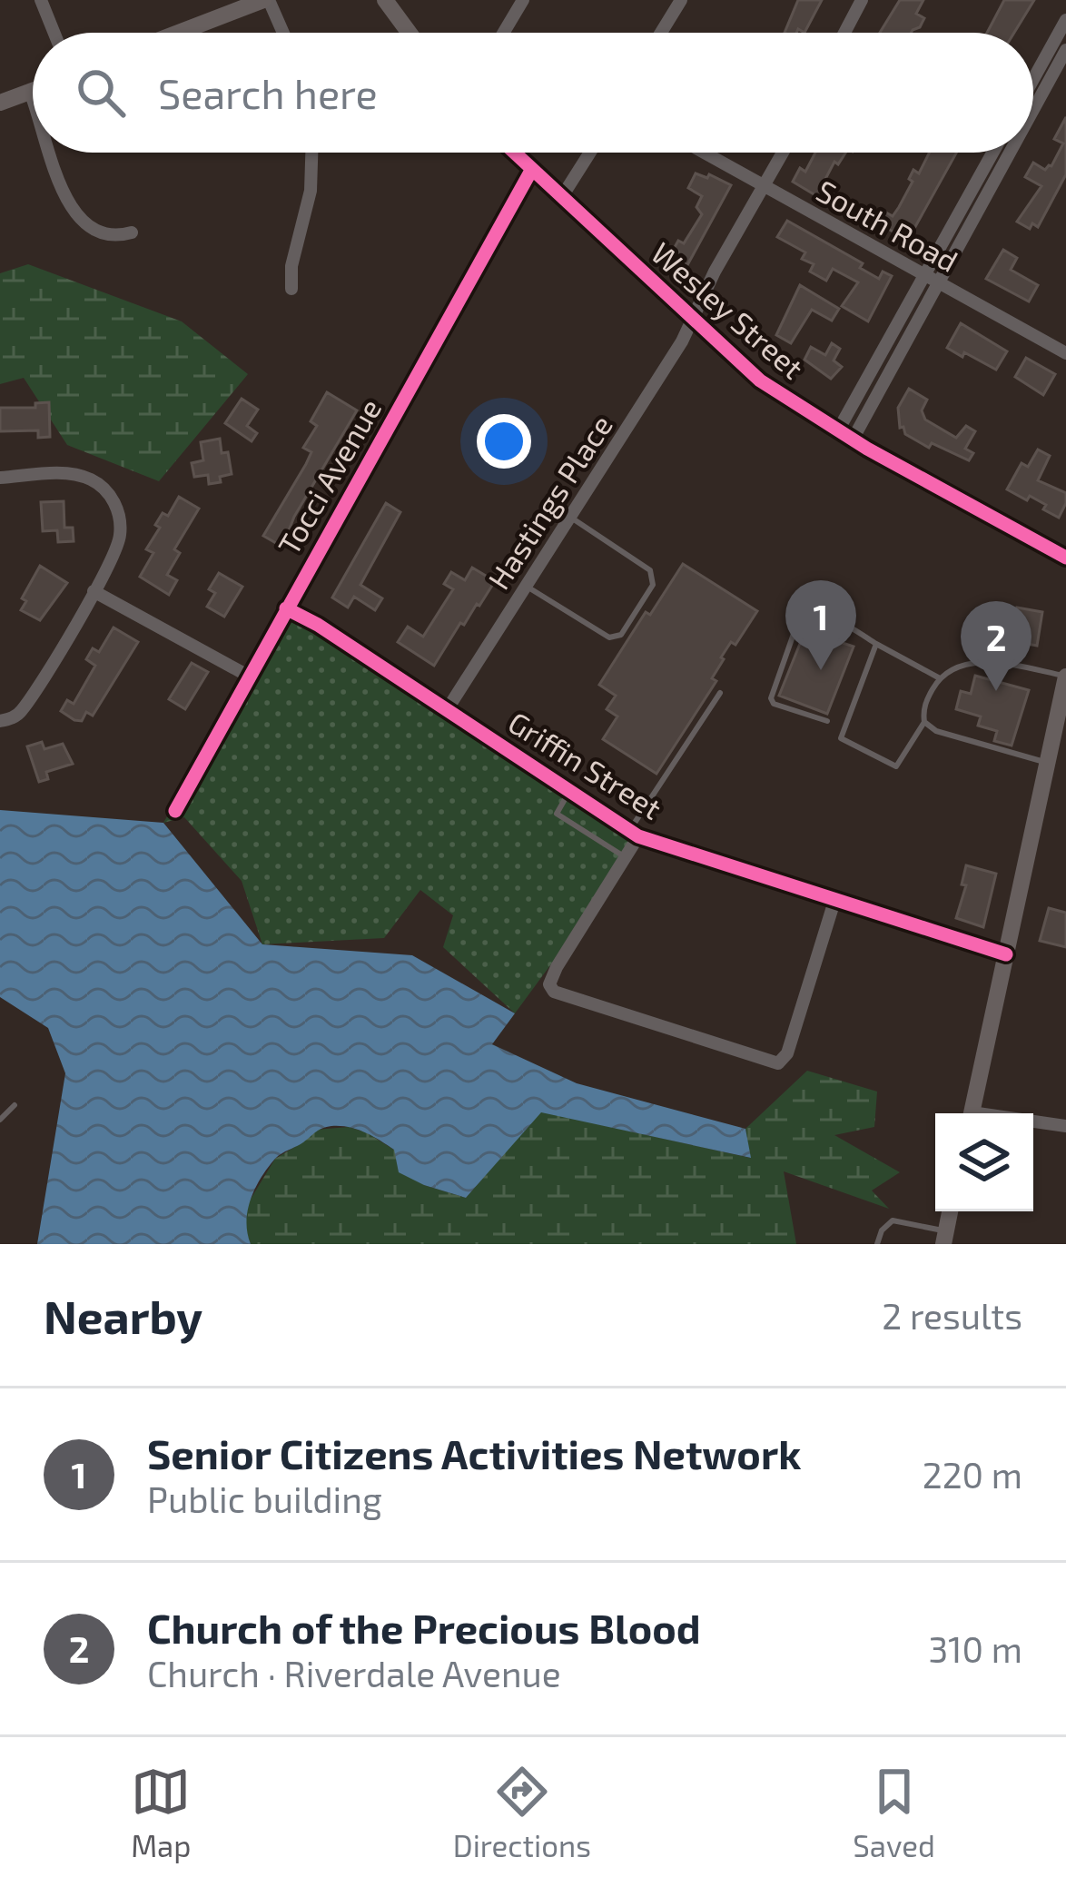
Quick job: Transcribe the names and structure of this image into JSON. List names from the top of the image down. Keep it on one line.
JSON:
{"streets":{"street":["South Road","Wesley Street","Tocci Avenue","Hastings Place","Griffin Street"]},"crossings":[["South Road","Hastings Place"],["Wesley Street","Tocci Avenue"],["Wesley Street","Hastings Place"],["Tocci Avenue","Griffin Street"],["Hastings Place","Griffin Street"]],"page":{"search":"Search here","pins":["1","2"],"heading":["Nearby","2 results"],"list":[{"mark":"1","name":"Senior Citizens Activities Network","note":"Public building","value":"220 m"},{"mark":"2","name":"Church of the Precious Blood","note":"Church · Riverdale Avenue","value":"310 m"}],"nav":["Map","Directions","Saved"]}}
